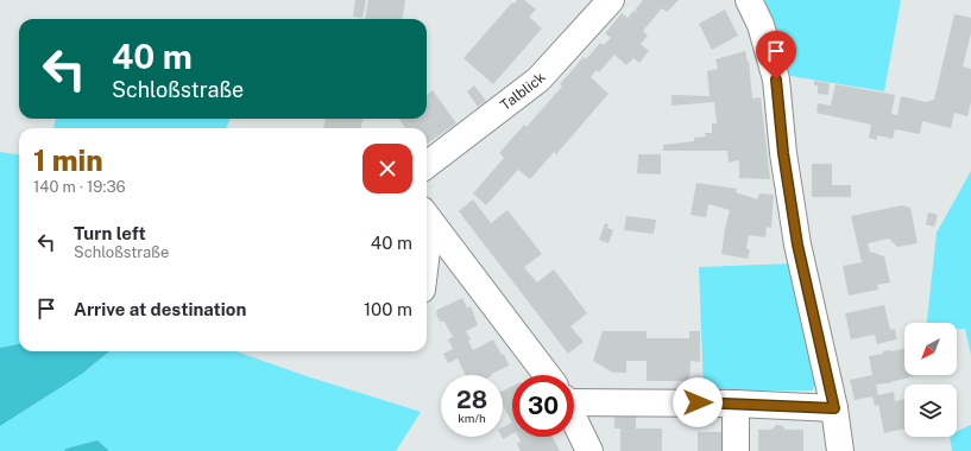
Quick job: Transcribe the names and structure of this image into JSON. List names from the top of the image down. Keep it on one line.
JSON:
{"streets":{"street":["Talblick"]},"north":"bottom left","page":{"turn":["40 m","Schloßstraße"],"heading":["1 min","140 m · 19:36"],"list":[{"name":"Turn left","note":"Schloßstraße","value":"40 m"},{"name":"Arrive at destination","value":"100 m"}],"speed":"28 km/h","limit":"30"}}
